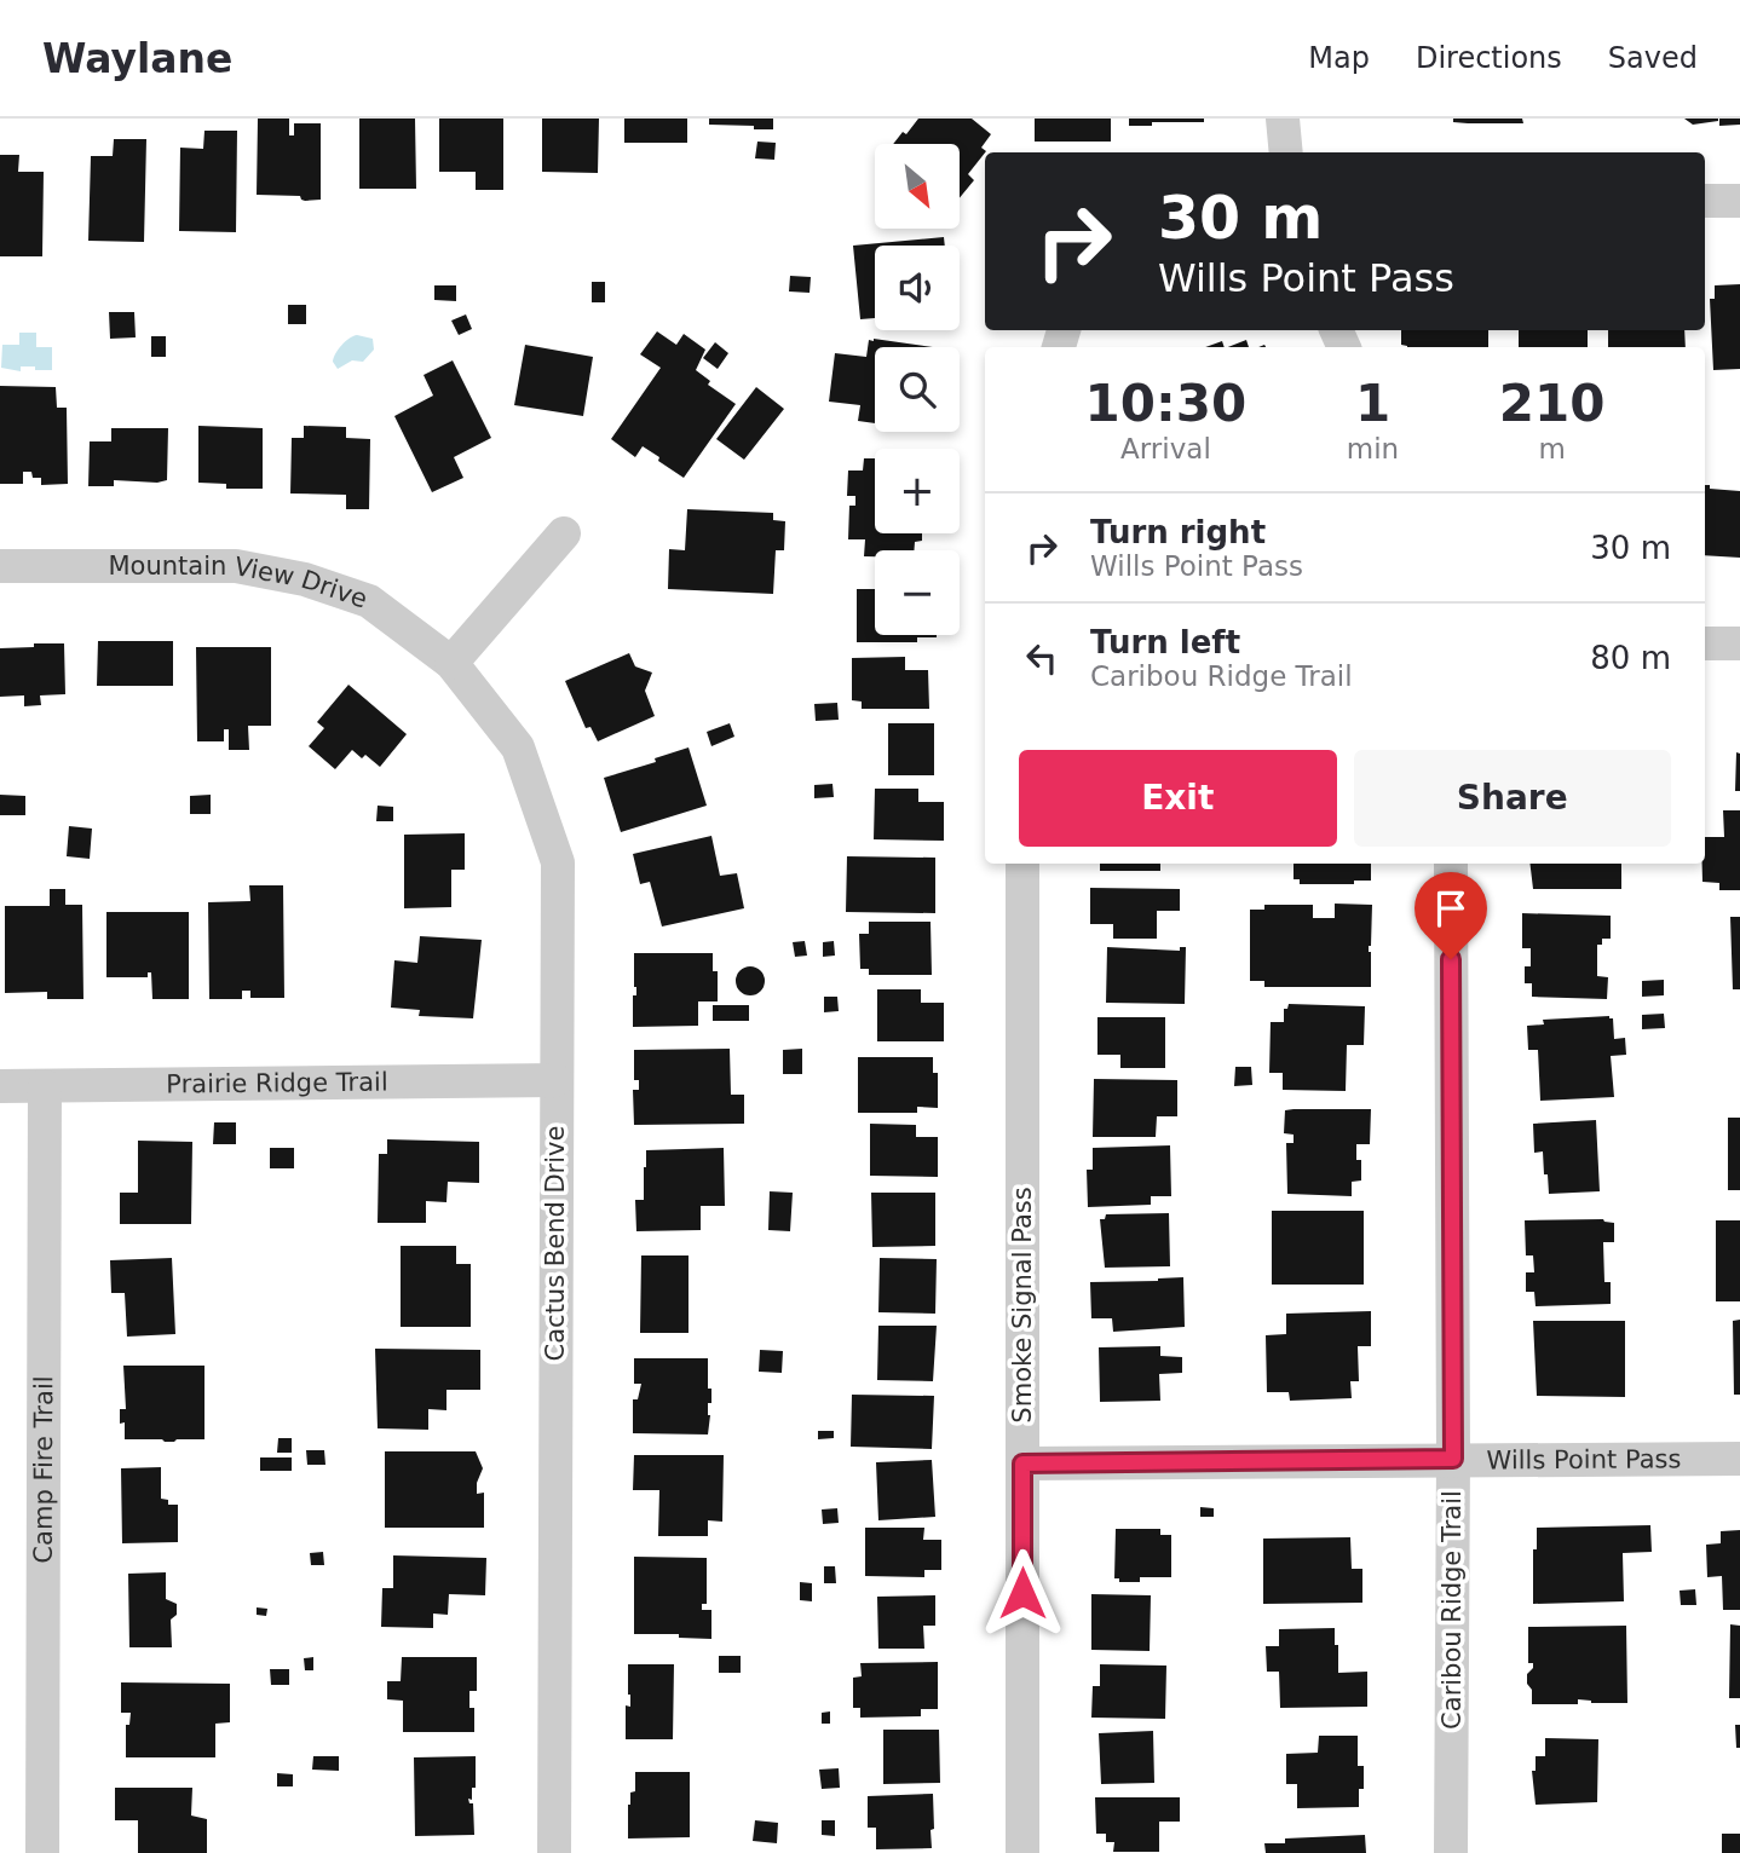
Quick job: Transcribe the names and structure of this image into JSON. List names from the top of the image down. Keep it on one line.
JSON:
{"streets":{"street":["Mountain View Drive","Prairie Ridge Trail","Cactus Bend Drive","Smoke Signal Pass","Wills Point Pass","Camp Fire Trail","Caribou Ridge Trail"]},"crossings":[["Mountain View Drive","Cactus Bend Drive"],["Prairie Ridge Trail","Cactus Bend Drive"],["Prairie Ridge Trail","Camp Fire Trail"],["Smoke Signal Pass","Wills Point Pass"],["Wills Point Pass","Caribou Ridge Trail"]],"north":"bottom right","page":{"header":"Waylane","nav":["Map","Directions","Saved"],"map_buttons":["+","−"],"turn":["30 m","Wills Point Pass"],"eta":["10:30","Arrival","1","min","210","m"],"list":[{"name":"Turn right","note":"Wills Point Pass","value":"30 m"},{"name":"Turn left","note":"Caribou Ridge Trail","value":"80 m"}],"buttons":["Exit","Share"]}}
